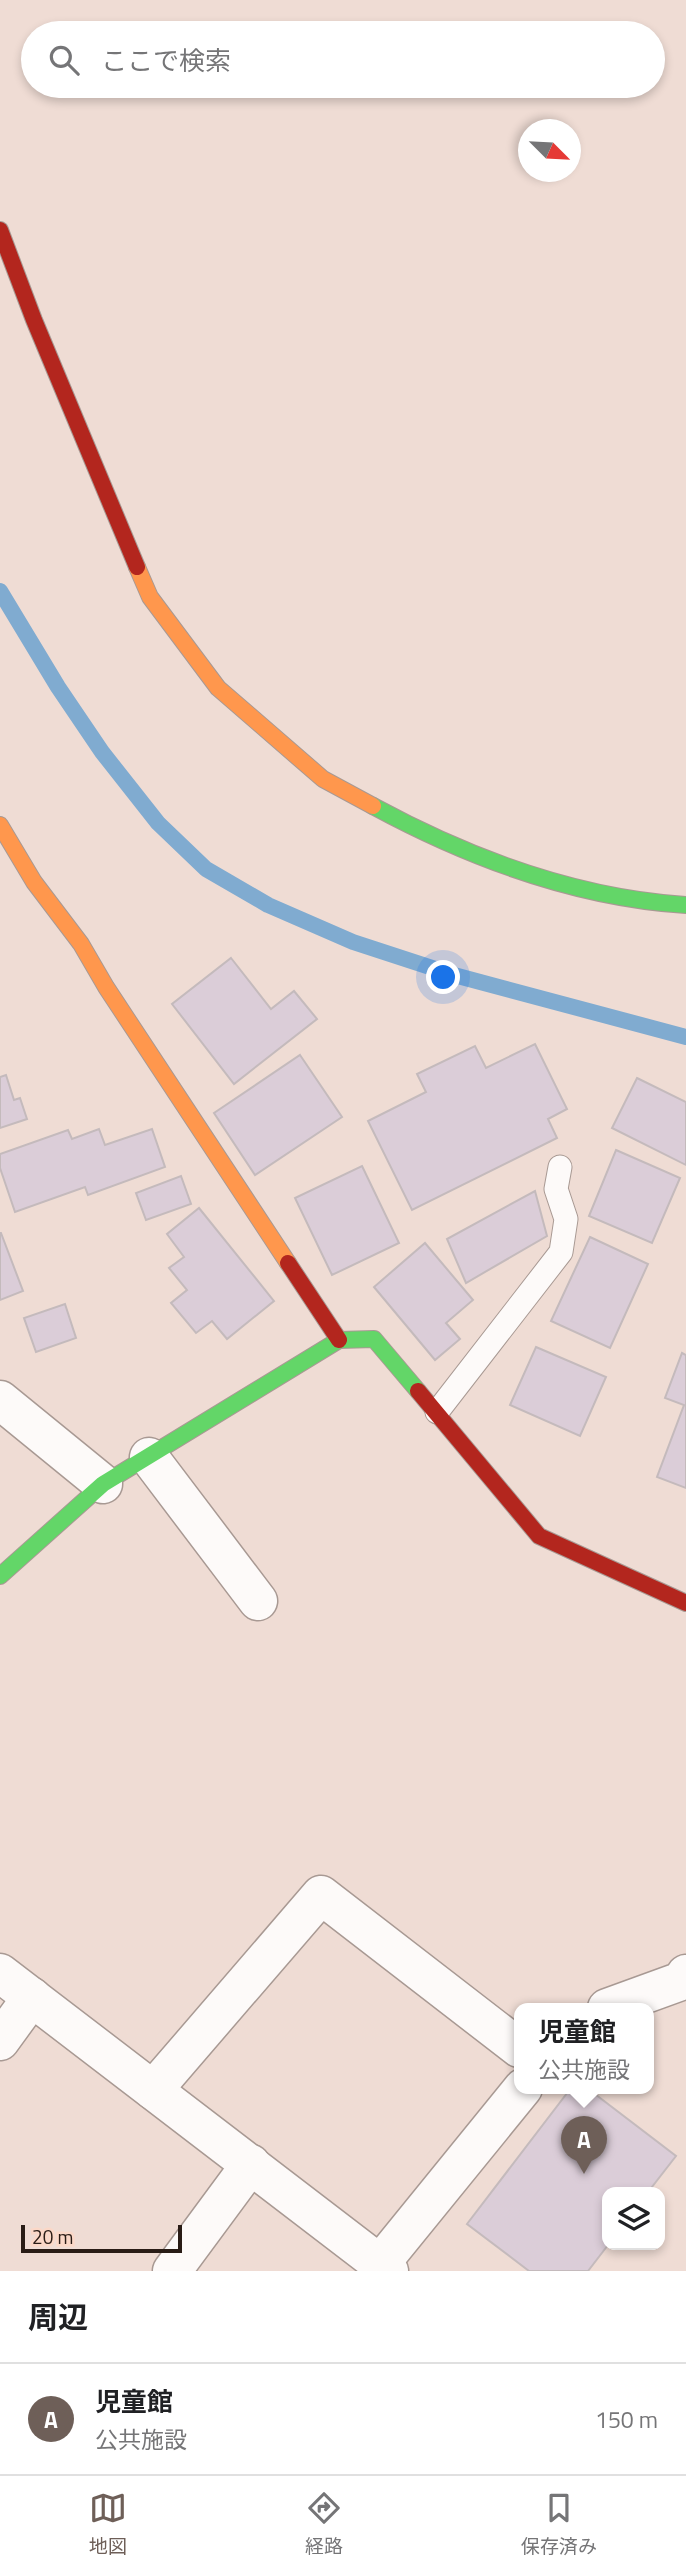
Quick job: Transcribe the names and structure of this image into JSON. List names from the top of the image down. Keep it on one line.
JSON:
{"scale_bar":"20 m","north":"bottom right","page":{"search":"ここで検索","popup":["児童館","公共施設"],"pins":"A","scale":"20 m","heading":"周辺","list":[{"mark":"A","name":"児童館","note":"公共施設","value":"150 m"}],"nav":["地図","経路","保存済み"]}}
